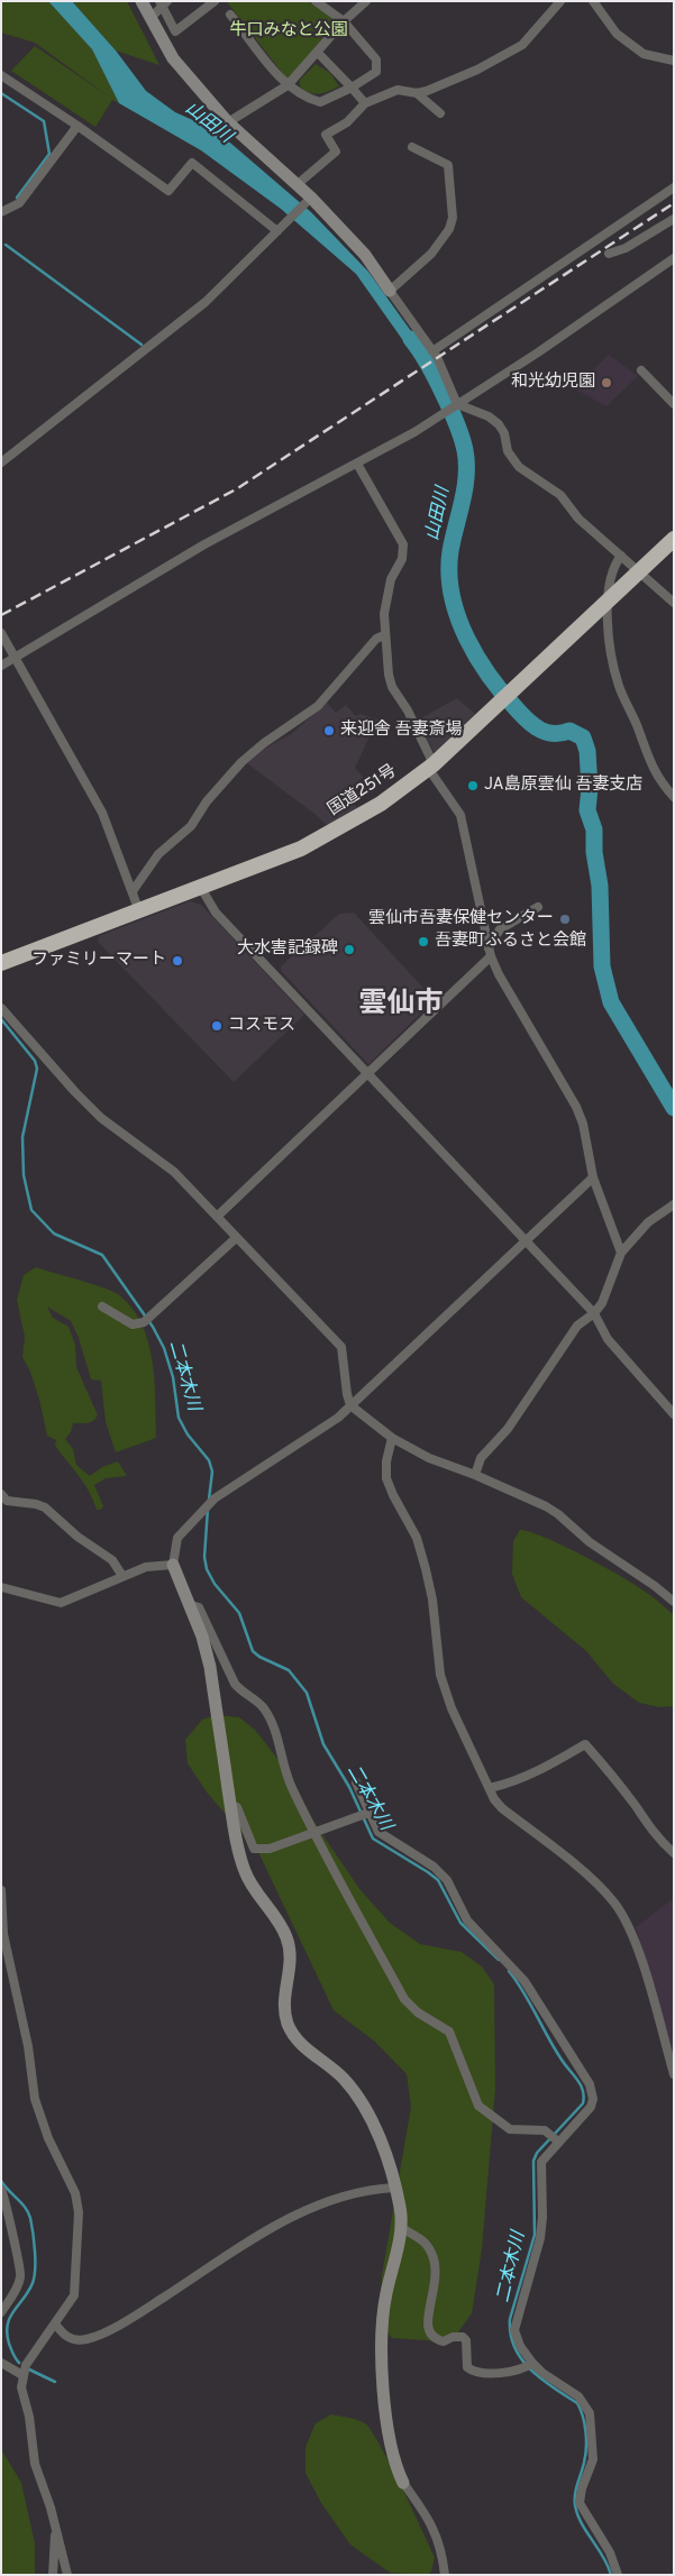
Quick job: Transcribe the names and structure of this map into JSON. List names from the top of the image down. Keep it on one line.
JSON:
{"streets":{"highway":["国道251号"]},"districts":["雲仙市"],"water":["山田川","二本木川"],"parks":["牛口みなと公園"],"places":["和光幼児園","来迎舎 吾妻斎場","JA島原雲仙 吾妻支店","雲仙市吾妻保健センター","吾妻町ふるさと会館","大水害記録碑","ファミリーマート","コスモス"]}
